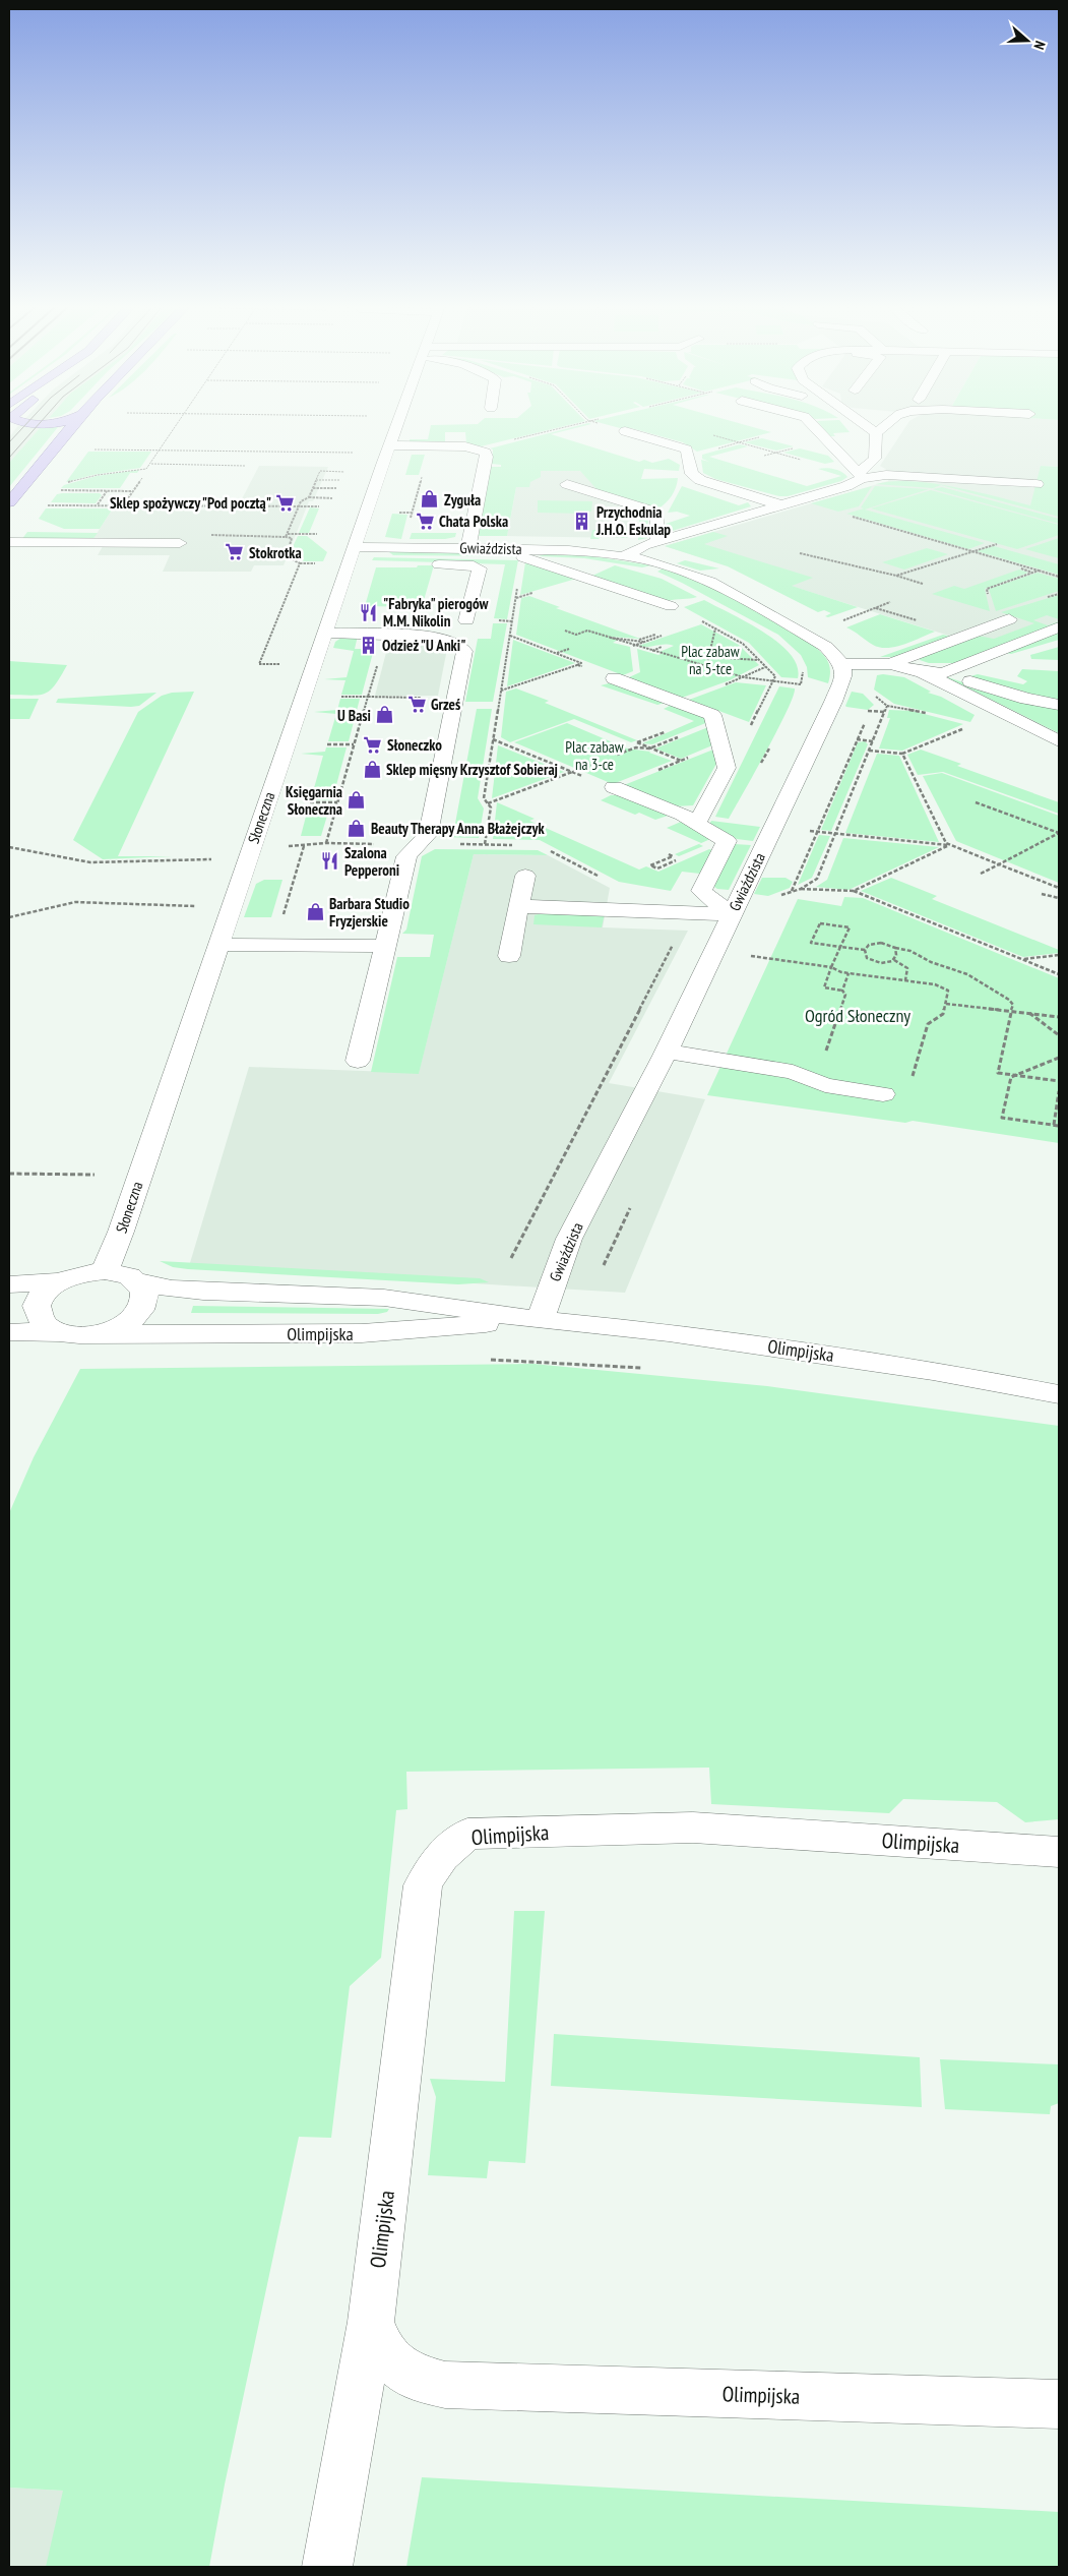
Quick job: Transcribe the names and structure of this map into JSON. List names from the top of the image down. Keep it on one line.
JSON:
{"streets":{"street":["Gwiaździsta","Słoneczna","Olimpijska"]},"crossings":[["Gwiaździsta","Słoneczna"],["Gwiaździsta","Olimpijska"],["Słoneczna","Olimpijska"]],"parks":["Plac zabaw na 5-tce","Plac zabaw na 3-ce","Ogród Słoneczny"],"places":{"shop":["Zyguła","U Basi","Sklep mięsny Krzysztof Sobieraj","Księgarnia Słoneczna","Beauty Therapy Anna Błażejczyk","Barbara Studio Fryzjerskie"],"supermarket":["Sklep spożywczy \"Pod pocztą\"","Chata Polska","Stokrotka","Grześ","Słoneczko"],"building":["Przychodnia J.H.O. Eskulap","Odzież \"U Anki\""],"restaurant":["\"Fabryka\" pierogów M.M. Nikolin","Szalona Pepperoni"]},"north":"right"}
